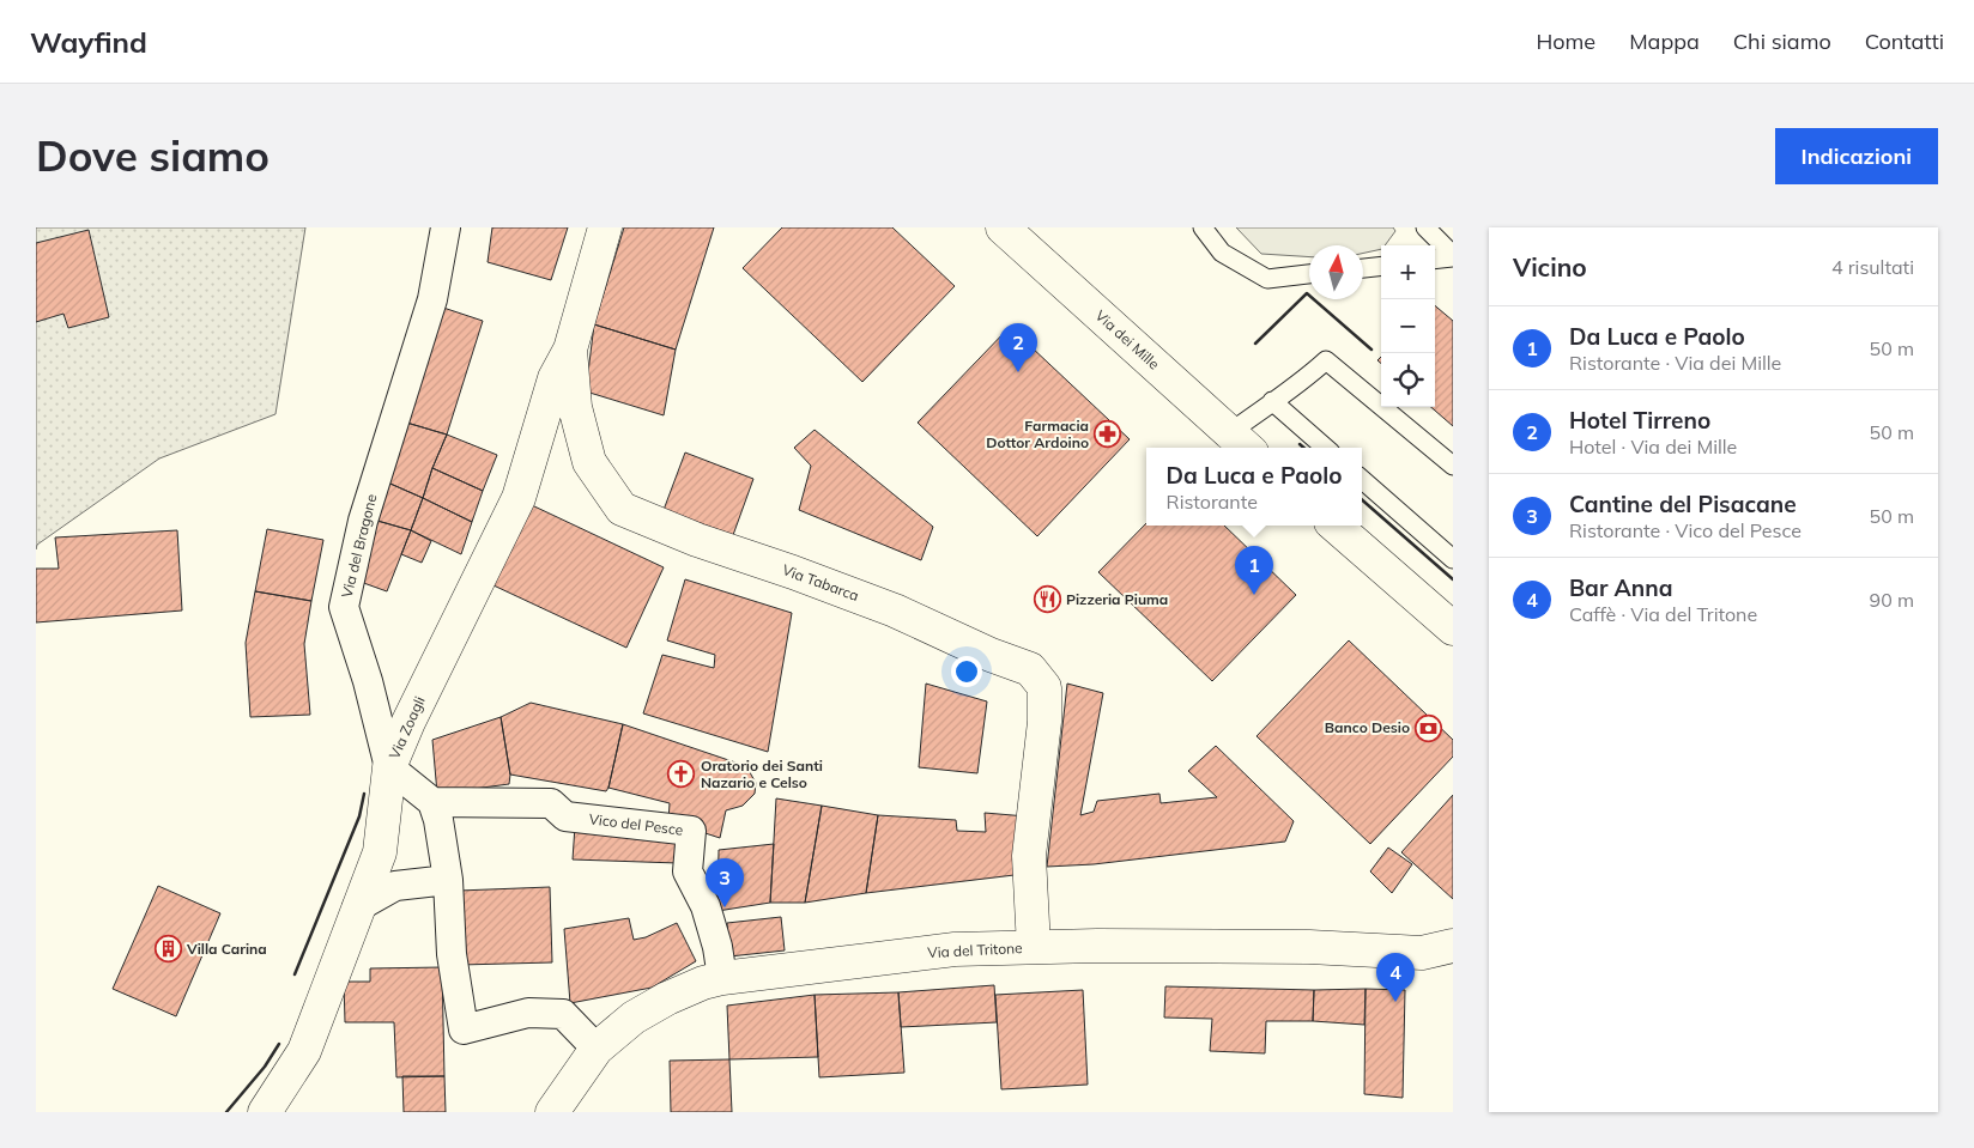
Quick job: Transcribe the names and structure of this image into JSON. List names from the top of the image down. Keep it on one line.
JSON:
{"streets":{"street":["Via dei Mille","Via del Bragone","Via Tabarca","Via Zoagli","Vico del Pesce","Via del Tritone"]},"crossings":[["Via del Bragone","Via Zoagli"],["Via Tabarca","Via Zoagli"],["Via Tabarca","Via del Tritone"],["Vico del Pesce","Via del Tritone"]],"places":{"pharmacy":["Farmacia Dottor Ardoino"],"restaurant":["Pizzeria Piuma"],"bank":["Banco Desio"],"church":["Oratorio dei Santi Nazario e Celso"],"building":["Villa Carina"]},"north":"top","page":{"header":"Wayfind","nav":["Home","Mappa","Chi siamo","Contatti"],"buttons":"Indicazioni","title":"Dove siamo","heading":["Vicino","4 risultati"],"map_buttons":["+","−"],"list":[{"mark":"1","name":"Da Luca e Paolo","note":"Ristorante · Via dei Mille","value":"50 m"},{"mark":"2","name":"Hotel Tirreno","note":"Hotel · Via dei Mille","value":"50 m"},{"mark":"3","name":"Cantine del Pisacane","note":"Ristorante · Vico del Pesce","value":"50 m"},{"mark":"4","name":"Bar Anna","note":"Caffè · Via del Tritone","value":"90 m"}],"pins":["2","1","3","4"],"popup":["Da Luca e Paolo","Ristorante"]}}
